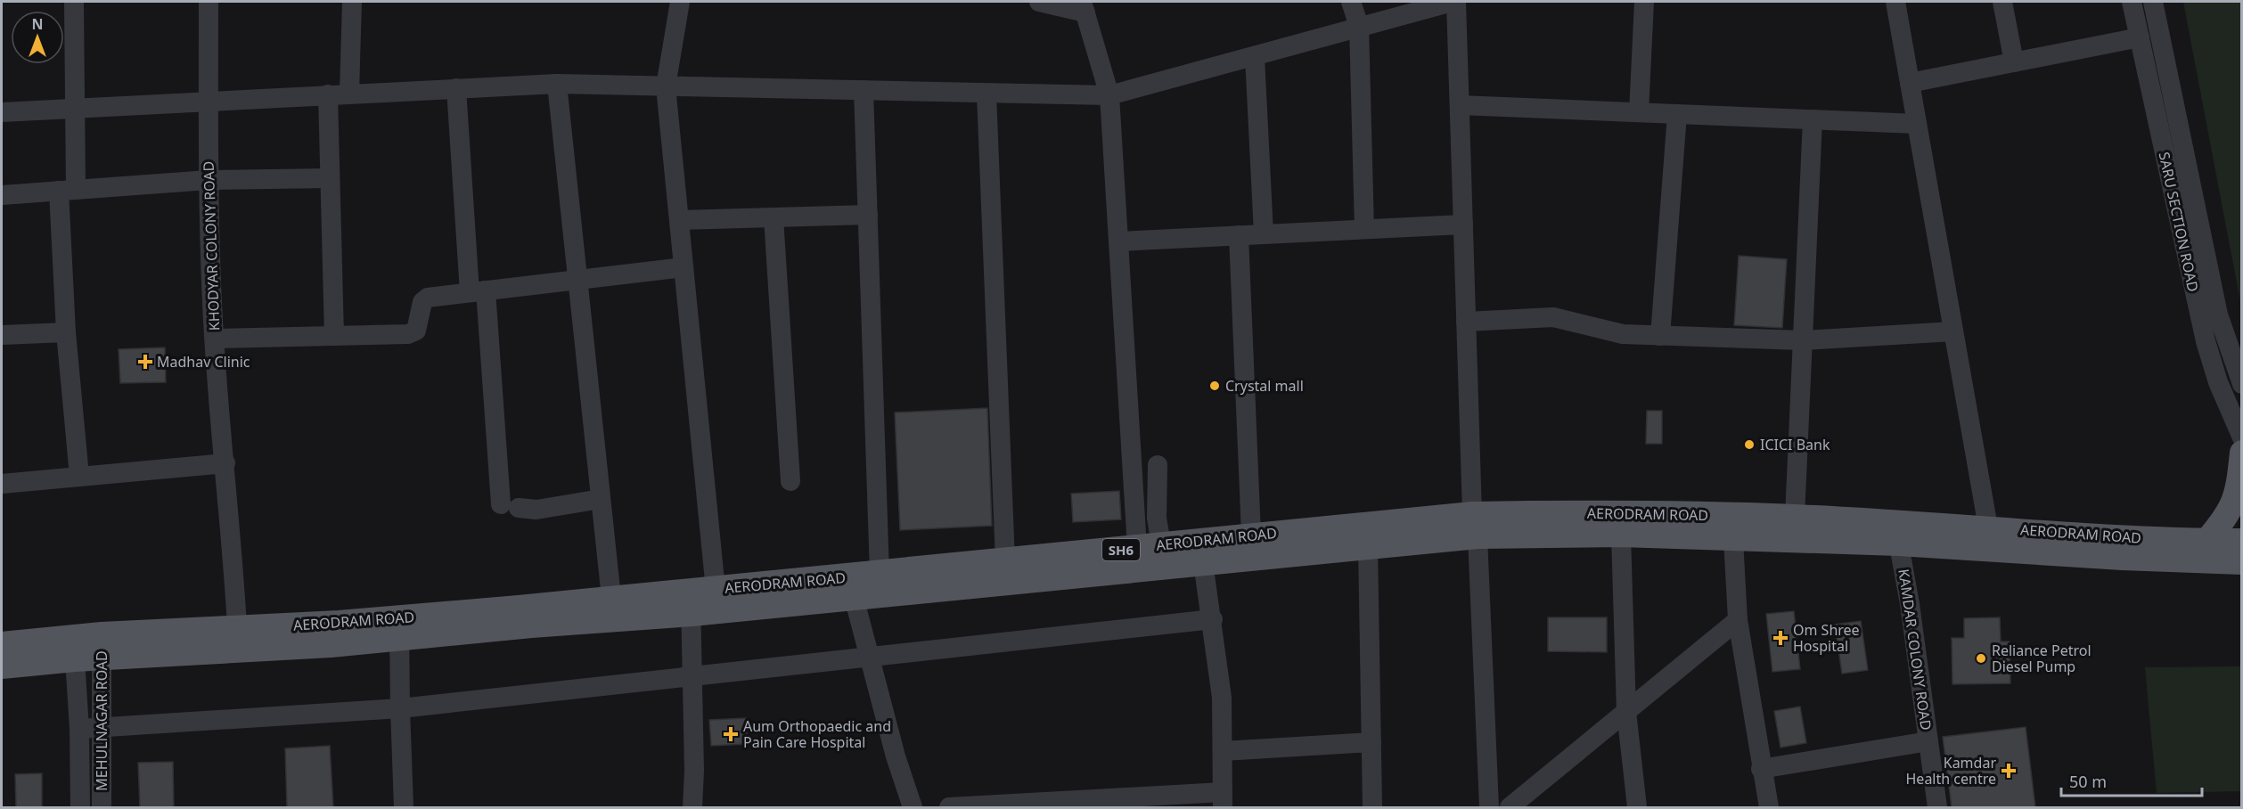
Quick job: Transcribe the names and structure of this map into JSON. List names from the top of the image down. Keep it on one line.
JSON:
{"streets":{"main road":["AERODRAM ROAD","SH6"],"street":["SARU SECTION ROAD","KHODYAR COLONY ROAD","KAMDAR COLONY ROAD","MEHULNAGAR ROAD"]},"crossings":[["KHODYAR COLONY ROAD","AERODRAM ROAD"],["AERODRAM ROAD","KAMDAR COLONY ROAD"],["AERODRAM ROAD","MEHULNAGAR ROAD"]],"places":{"health":["Madhav Clinic","Om Shree Hospital","Aum Orthopaedic and Pain Care Hospital","Kamdar Health centre"],"other":["Crystal mall","ICICI Bank","Reliance Petrol Diesel Pump"]},"scale_bar":"50 m","north":"top"}
